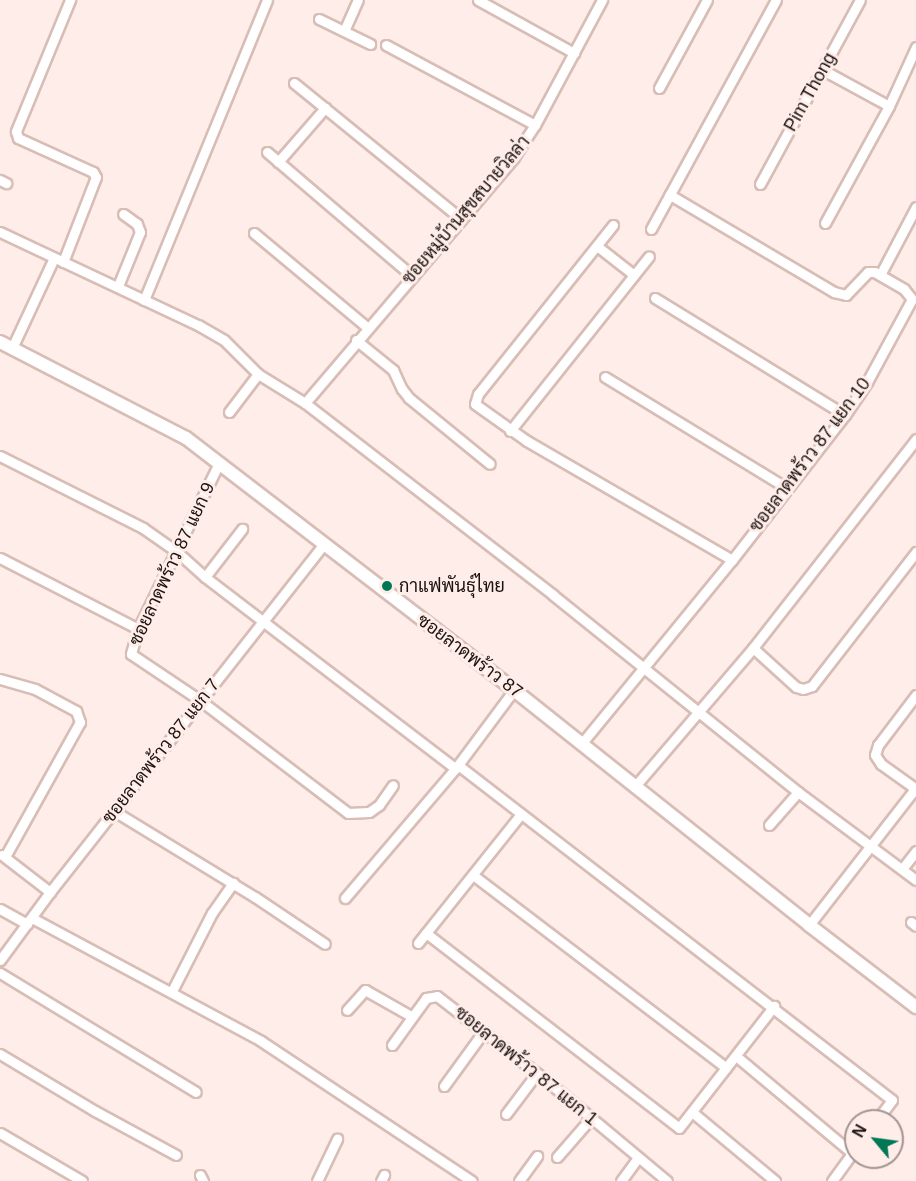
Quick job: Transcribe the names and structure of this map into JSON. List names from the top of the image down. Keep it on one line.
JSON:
{"streets":{"street":["Pim Thong","ซอยหมู่บ้านสุขสบายวิลล่า","ซอยลาดพร้าว 87 แยก 10","ซอยลาดพร้าว 87 แยก 9","ซอยลาดพร้าว 87","ซอยลาดพร้าว 87 แยก 7","ซอยลาดพร้าว 87 แยก 1"]},"crossings":[["ซอยลาดพร้าว 87 แยก 10","ซอยลาดพร้าว 87"],["ซอยลาดพร้าว 87 แยก 9","ซอยลาดพร้าว 87"],["ซอยลาดพร้าว 87 แยก 9","ซอยลาดพร้าว 87 แยก 7"],["ซอยลาดพร้าว 87","ซอยลาดพร้าว 87 แยก 7"]],"places":["กาแฟพันธ์ุไทย"],"north":"top left"}
